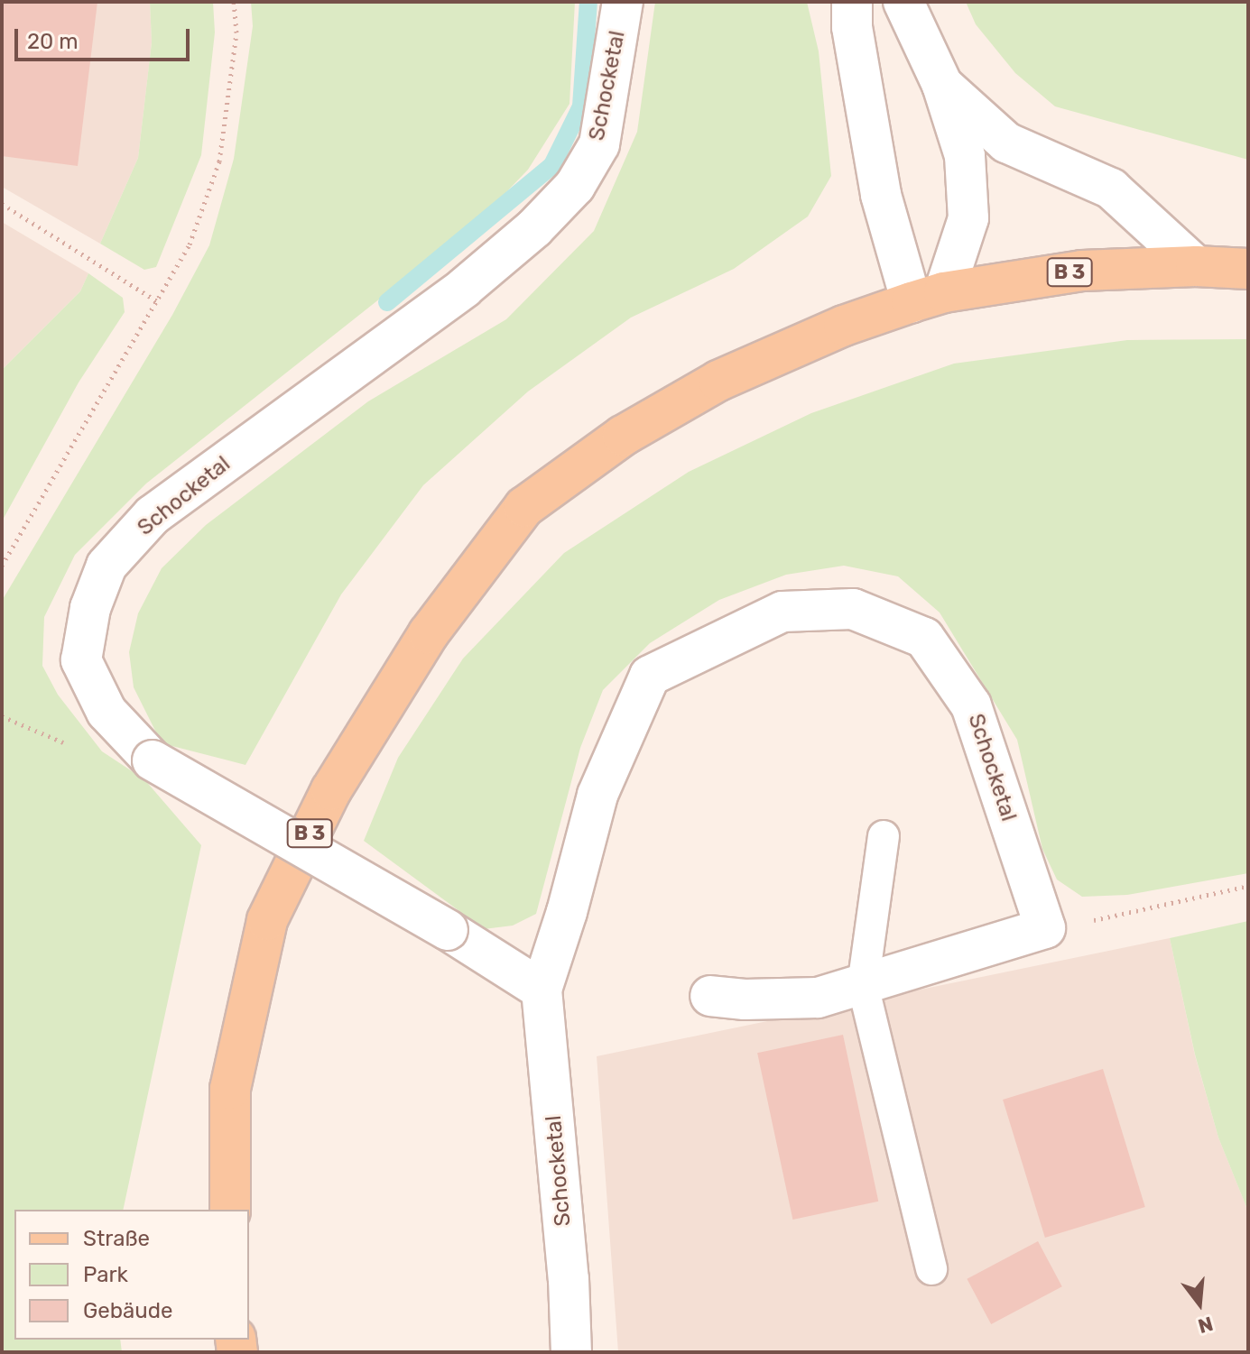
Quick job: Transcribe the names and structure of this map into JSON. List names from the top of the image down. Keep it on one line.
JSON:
{"streets":{"main road":["B 3"],"street":["Schocketal"]},"legend":["Straße","Park","Gebäude"],"scale_bar":"20 m","north":"bottom"}
